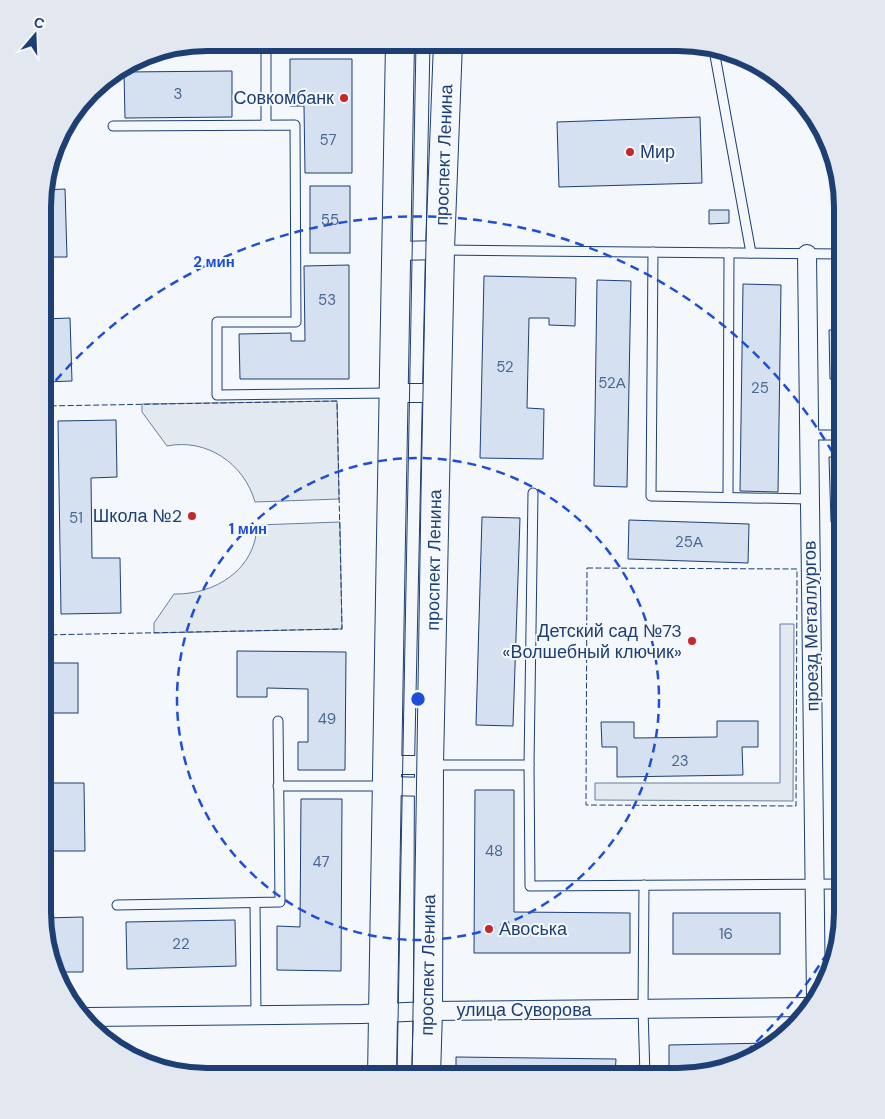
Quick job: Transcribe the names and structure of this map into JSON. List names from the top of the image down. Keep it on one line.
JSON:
{"streets":{"main road":["проспект Ленина"],"street":["проезд Металлургов","улица Суворова"]},"crossings":[["проспект Ленина","улица Суворова"]],"places":["Совкомбанк","Мир","Школа №2","Детский сад №73 «Волшебный ключик»","Авоська"],"house_numbers":["3","57","55","53","52","52А","25","51","25А","49","23","48","47","16","22"],"north":"top","rings":["2 мин","1 мин"]}
